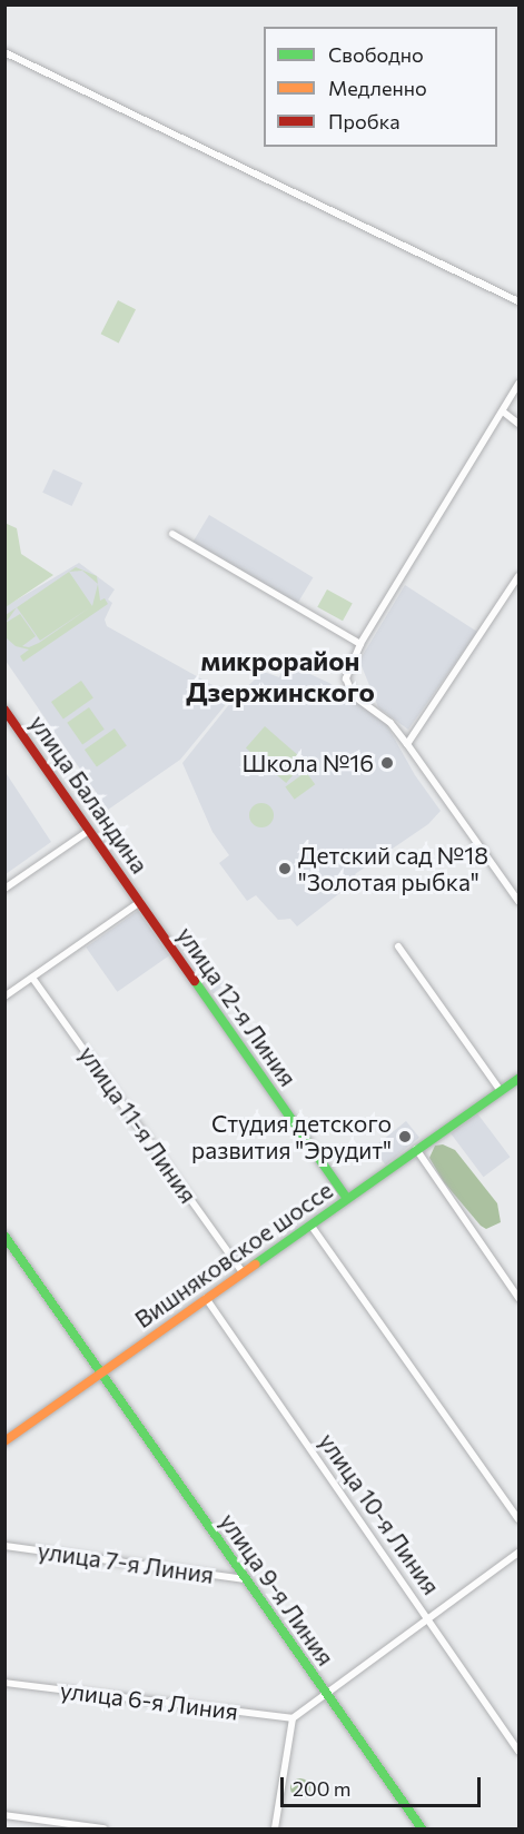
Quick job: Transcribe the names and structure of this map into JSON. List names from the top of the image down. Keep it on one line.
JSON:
{"streets":{"street":["улица Баландина","улица 12-я Линия","улица 11-я Линия","Вишняковское шоссе","улица 10-я Линия","улица 7-я Линия","улица 9-я Линия","улица 6-я Линия"]},"crossings":[["улица Баландина","улица 12-я Линия"],["улица 12-я Линия","Вишняковское шоссе"],["улица 11-я Линия","Вишняковское шоссе"],["Вишняковское шоссе","улица 10-я Линия"],["Вишняковское шоссе","улица 9-я Линия"],["улица 7-я Линия","улица 9-я Линия"]],"districts":["микрорайон Дзержинского"],"places":["Школа №16","Детский сад №18 \"Золотая рыбка\"","Студия детского развития \"Эрудит\""],"legend":["Свободно","Медленно","Пробка"],"scale_bar":"200 m"}
